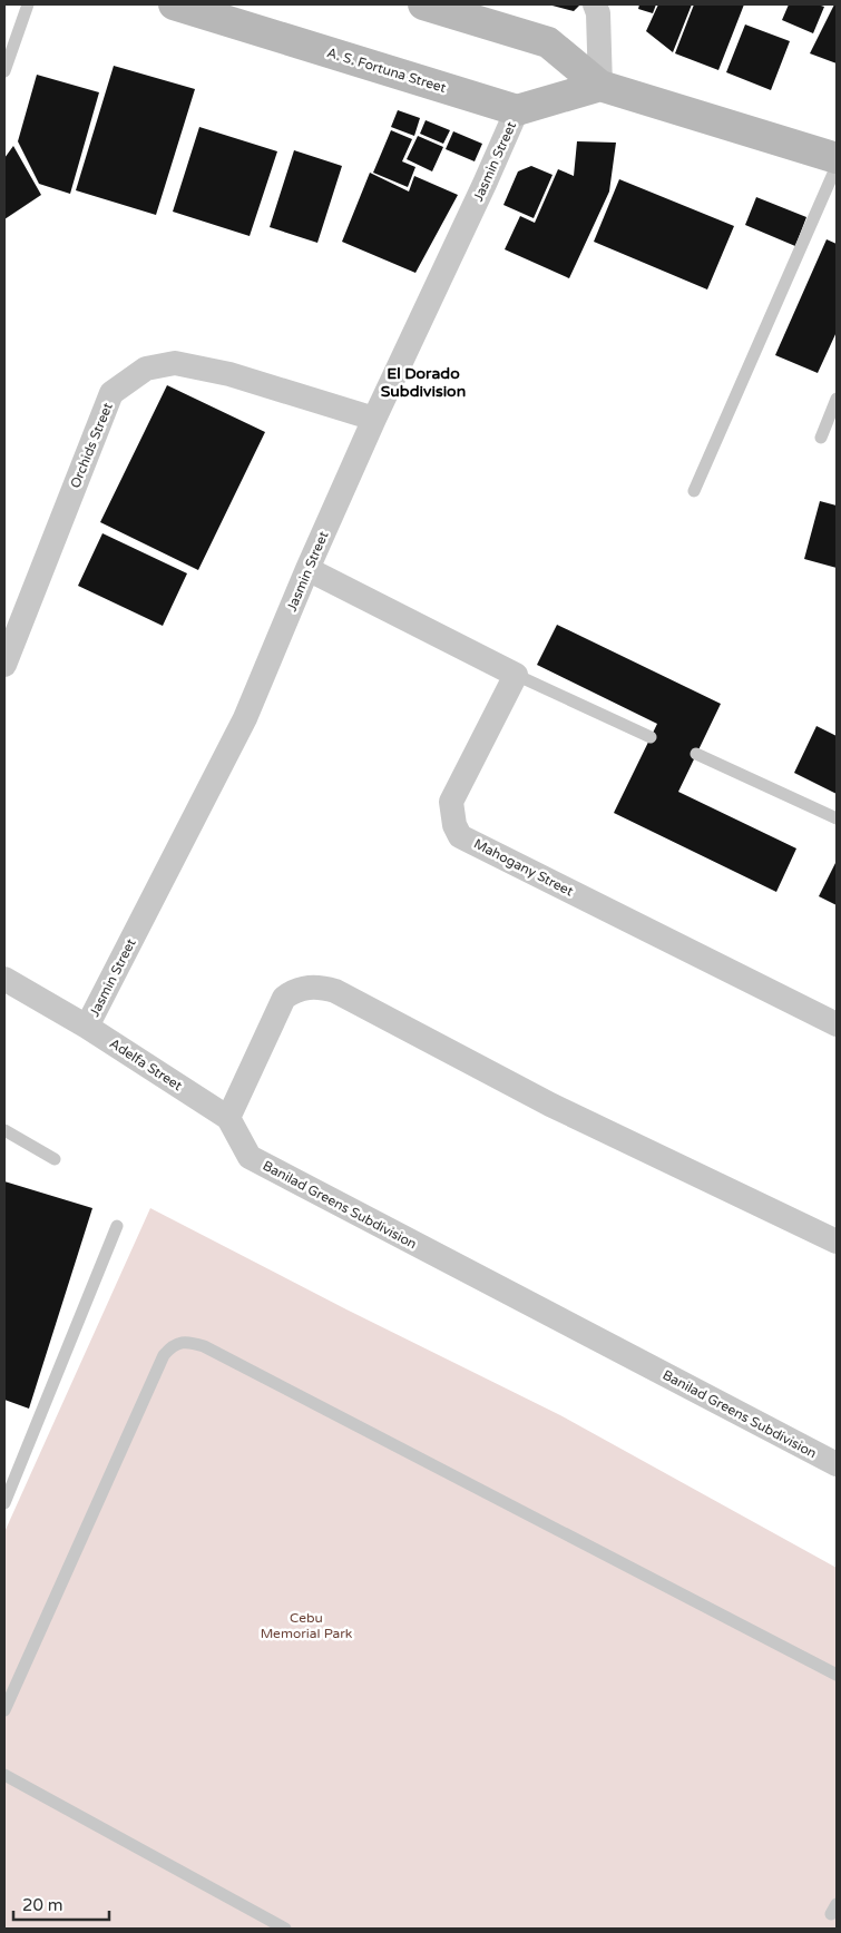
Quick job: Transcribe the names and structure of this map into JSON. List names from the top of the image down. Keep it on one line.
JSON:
{"streets":{"main road":["A. S. Fortuna Street"],"street":["Jasmin Street","Orchids Street","Mahogany Street","Adelfa Street","Banilad Greens Subdivision"]},"crossings":[["A. S. Fortuna Street","Jasmin Street"],["Jasmin Street","Orchids Street"],["Jasmin Street","Adelfa Street"],["Adelfa Street","Banilad Greens Subdivision"]],"districts":["El Dorado Subdivision"],"parks":["Cebu Memorial Park"],"scale_bar":"20 m"}
